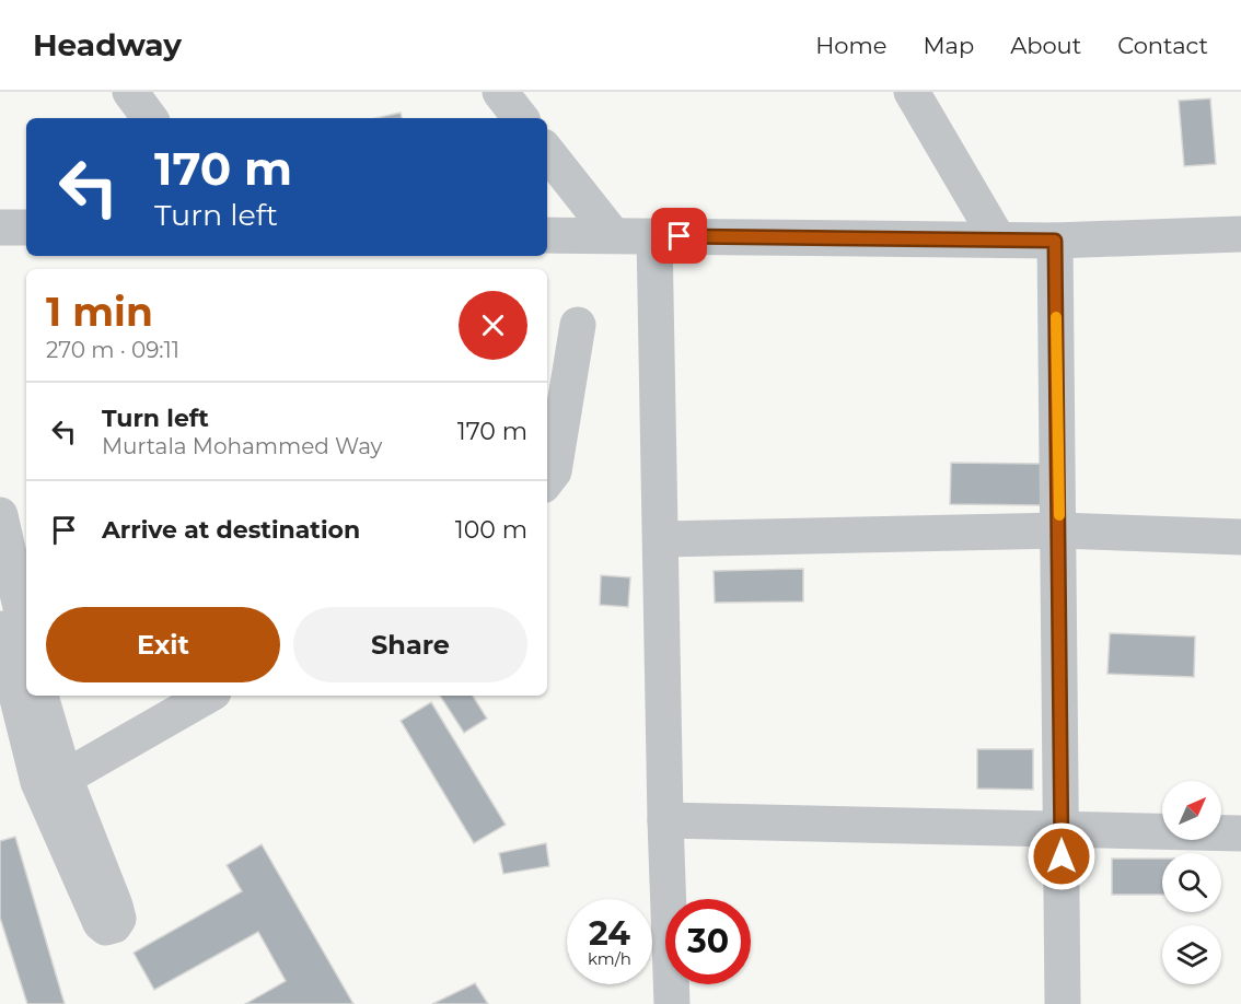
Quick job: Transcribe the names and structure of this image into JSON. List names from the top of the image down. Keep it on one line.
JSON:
{"north":"top right","page":{"header":"Headway","nav":["Home","Map","About","Contact"],"turn":["170 m","Turn left"],"heading":["1 min","270 m · 09:11"],"list":[{"name":"Turn left","note":"Murtala Mohammed Way","value":"170 m"},{"name":"Arrive at destination","value":"100 m"}],"buttons":["Exit","Share"],"speed":"24 km/h","limit":"30"}}
